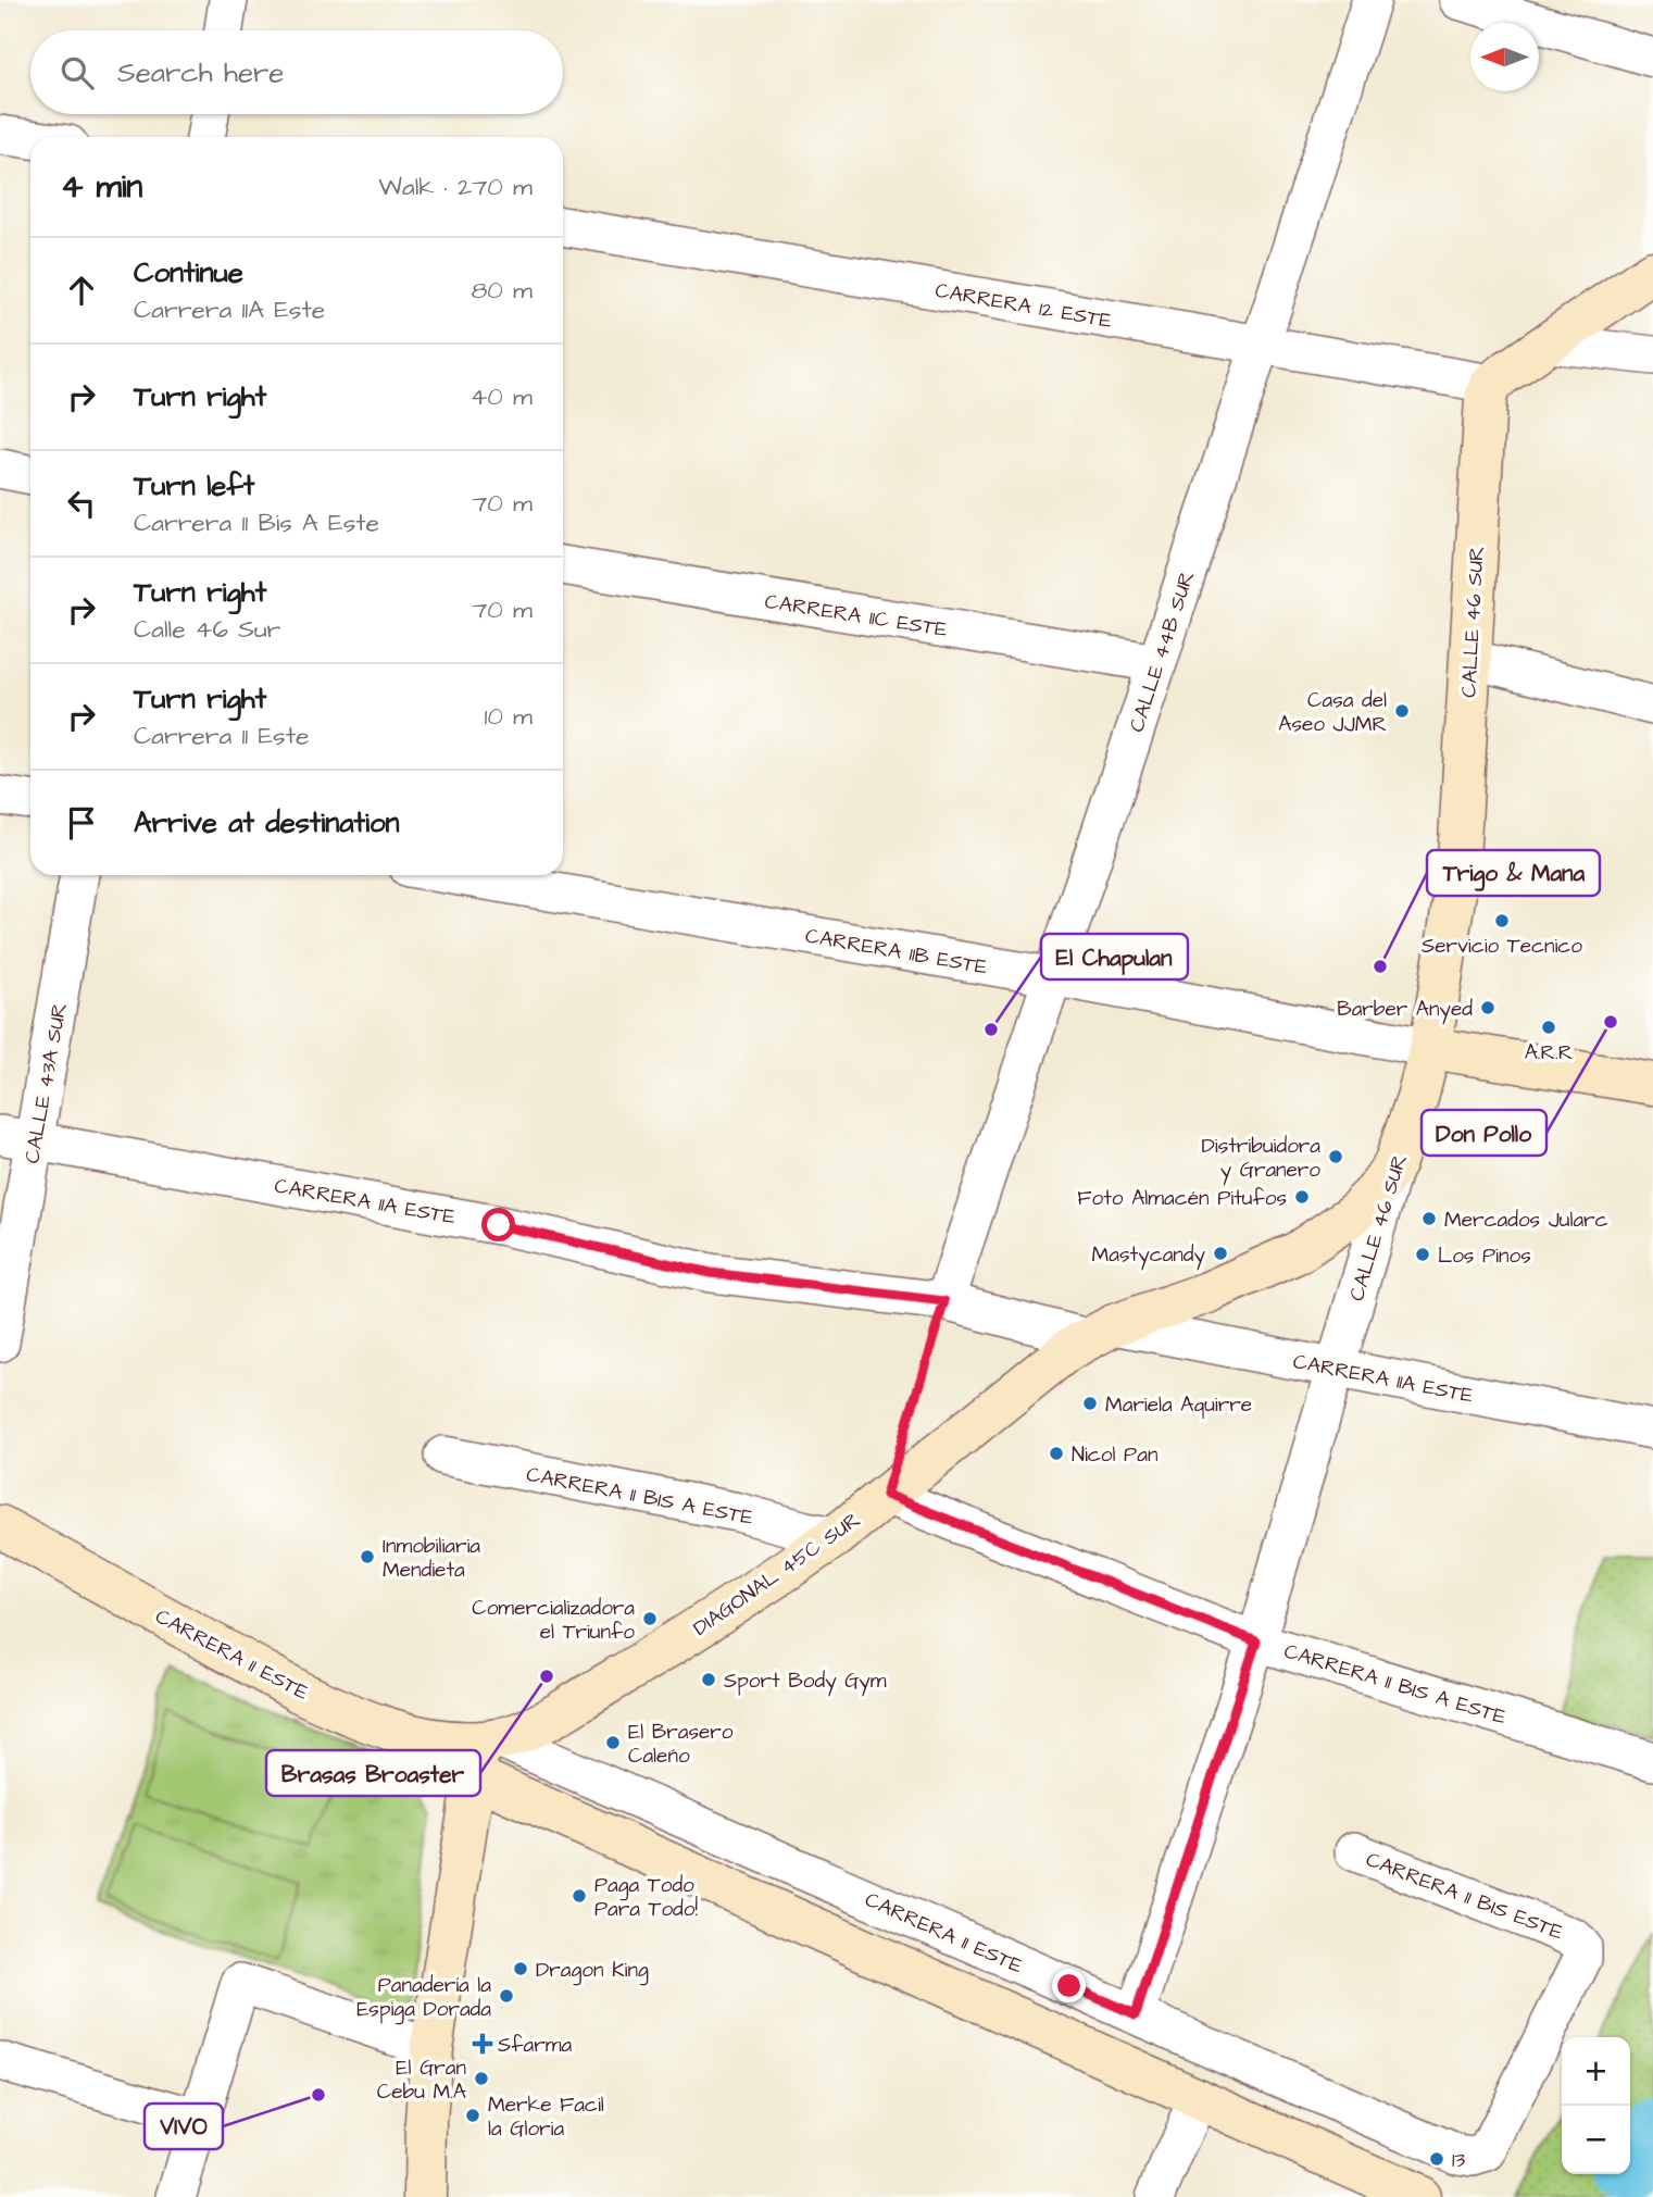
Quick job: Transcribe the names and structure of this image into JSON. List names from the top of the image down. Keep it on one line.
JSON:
{"streets":{"street":["CARRERA 12 ESTE","CARRERA 11C ESTE","CALLE 46 SUR","CALLE 44B SUR","CARRERA 11B ESTE","CALLE 43A SUR","CARRERA 11A ESTE","CARRERA 11 BIS A ESTE","DIAGONAL 45C SUR","CARRERA 11 ESTE","CARRERA 11 BIS ESTE"]},"crossings":[["CARRERA 12 ESTE","CALLE 46 SUR"],["CARRERA 12 ESTE","CALLE 44B SUR"],["CARRERA 11C ESTE","CALLE 44B SUR"],["CALLE 46 SUR","CARRERA 11B ESTE"],["CALLE 46 SUR","CARRERA 11A ESTE"],["CALLE 46 SUR","CARRERA 11 BIS A ESTE"],["CALLE 46 SUR","DIAGONAL 45C SUR"],["CALLE 46 SUR","CARRERA 11 ESTE"],["CALLE 44B SUR","CARRERA 11B ESTE"],["CALLE 44B SUR","CARRERA 11A ESTE"],["CALLE 43A SUR","CARRERA 11A ESTE"],["CARRERA 11A ESTE","DIAGONAL 45C SUR"],["CARRERA 11 BIS A ESTE","DIAGONAL 45C SUR"],["DIAGONAL 45C SUR","CARRERA 11 ESTE"],["CARRERA 11 ESTE","CARRERA 11 BIS ESTE"]],"places":{"other":["Casa del Aseo JJMR","Servicio Tecnico","Trigo & Mana","Barber Anyed","Don Pollo","A.R.R","El Chapulan","Distribuidora y Granero","Foto Almacén Pitufos","Mercados Jularc","Mastycandy","Los Pinos","Mariela Aquirre","Nicol Pan","Inmobiliaria Mendieta","Comercializadora el Triunfo","Brasas Broaster","Sport Body Gym","El Brasero Caleńo","Paga Todo Para Todo!","Dragon King","Panadería la Espiga Dorada","El Gran Cebu M.A","VIVO","Merke Facil la Gloria","13"],"health":["Sfarma"]},"north":"left","page":{"search":"Search here","heading":["4 min","Walk · 270 m"],"list":[["Continue","Carrera 11A Este","80 m"],["Turn right","40 m"],["Turn left","Carrera 11 Bis A Este","70 m"],["Turn right","Calle 46 Sur","70 m"],["Turn right","Carrera 11 Este","10 m"],"Arrive at destination"],"map_buttons":["+","−"]}}
